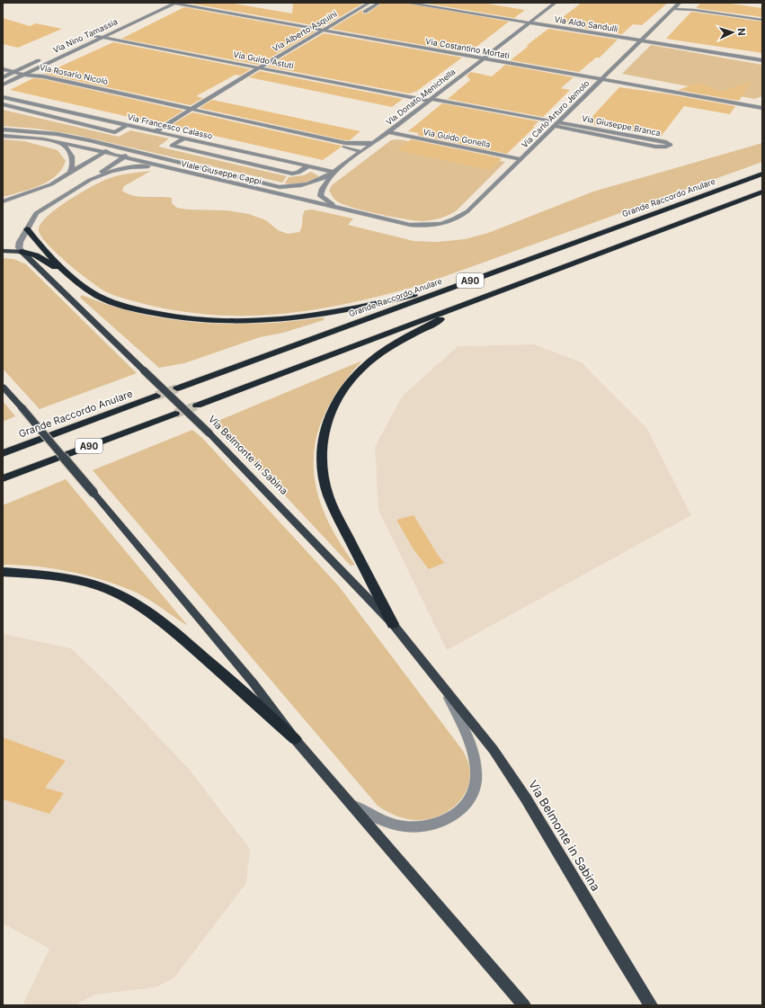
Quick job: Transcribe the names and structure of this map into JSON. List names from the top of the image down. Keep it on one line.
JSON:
{"streets":{"highway":["Grande Raccordo Anulare","A90"],"main road":["Via Belmonte in Sabina"],"street":["Via Aldo Sandulli","Via Alberto Asquini","Via Nino Tamassia","Via Costantino Mortati","Via Guido Astuti","Via Rosario Nicolò","Via Donato Menichella","Via Carlo Arturo Jemolo","Via Giuseppe Branca","Via Francesco Calasso","Via Guido Gonella","Viale Giuseppe Cappi"]},"crossings":[["Via Aldo Sandulli","Via Donato Menichella"],["Via Aldo Sandulli","Via Carlo Arturo Jemolo"],["Via Alberto Asquini","Via Costantino Mortati"],["Via Alberto Asquini","Via Guido Astuti"],["Via Alberto Asquini","Via Rosario Nicolò"],["Via Alberto Asquini","Via Francesco Calasso"],["Via Nino Tamassia","Via Costantino Mortati"],["Via Nino Tamassia","Via Guido Astuti"],["Via Nino Tamassia","Via Rosario Nicolò"],["Via Costantino Mortati","Via Donato Menichella"],["Via Costantino Mortati","Via Carlo Arturo Jemolo"],["Via Guido Astuti","Via Donato Menichella"],["Via Rosario Nicolò","Via Donato Menichella"],["Via Donato Menichella","Via Francesco Calasso"],["Via Donato Menichella","Via Guido Gonella"],["Via Donato Menichella","Viale Giuseppe Cappi"],["Via Carlo Arturo Jemolo","Via Giuseppe Branca"],["Via Carlo Arturo Jemolo","Via Guido Gonella"],["Via Carlo Arturo Jemolo","Viale Giuseppe Cappi"],["Via Francesco Calasso","Viale Giuseppe Cappi"]],"north":"right"}
